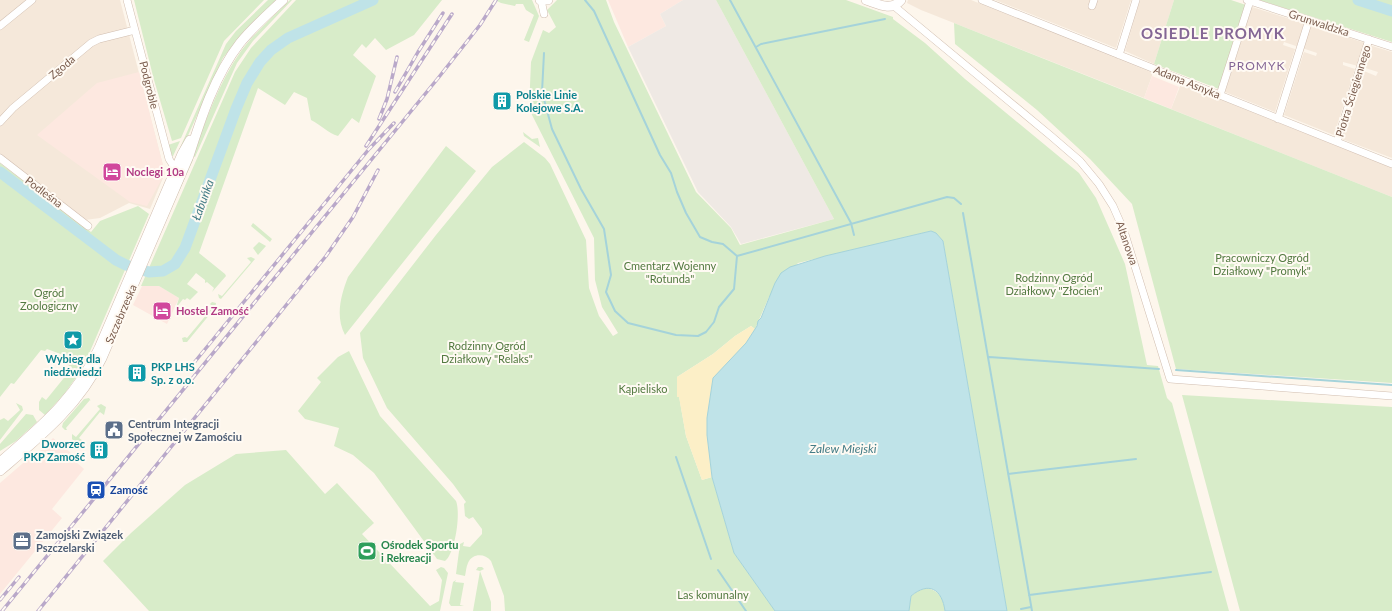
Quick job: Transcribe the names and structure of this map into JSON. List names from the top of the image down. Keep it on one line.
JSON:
{"streets":{"street":["Grunwaldzka","Zgoda","Adama Asnyka","Podgroble","Piotra Ściegiennego","Podleśna","Altanowa","Szczebrzeska"]},"crossings":[["Grunwaldzka","Piotra Ściegiennego"],["Zgoda","Podgroble"],["Adama Asnyka","Piotra Ściegiennego"],["Podgroble","Szczebrzeska"]],"districts":["OSIEDLE PROMYK","PROMYK"],"water":["Łabuńka","Zalew Miejski"],"parks":["Pracowniczy Ogród Działkowy \"Promyk\"","Cmentarz Wojenny \"Rotunda\"","Rodzinny Ogród Działkowy \"Złocień\"","Ogród Zoologiczny","Rodzinny Ogród Działkowy \"Relaks\"","Kąpielisko","Las komunalny"],"places":{"building":["Polskie Linie Kolejowe S.A.","PKP LHS Sp. z o.o.","Dworzec PKP Zamość"],"hotel":["Noclegi 10a","Hostel Zamość"],"place":["Wybieg dla niedźwiedzi"],"public building":["Centrum Integracji Społecznej w Zamościu"],"station":["Zamość"],"office":["Zamojski Związek Pszczelarski"],"sports":["Ośrodek Sportu i Rekreacji"]}}
